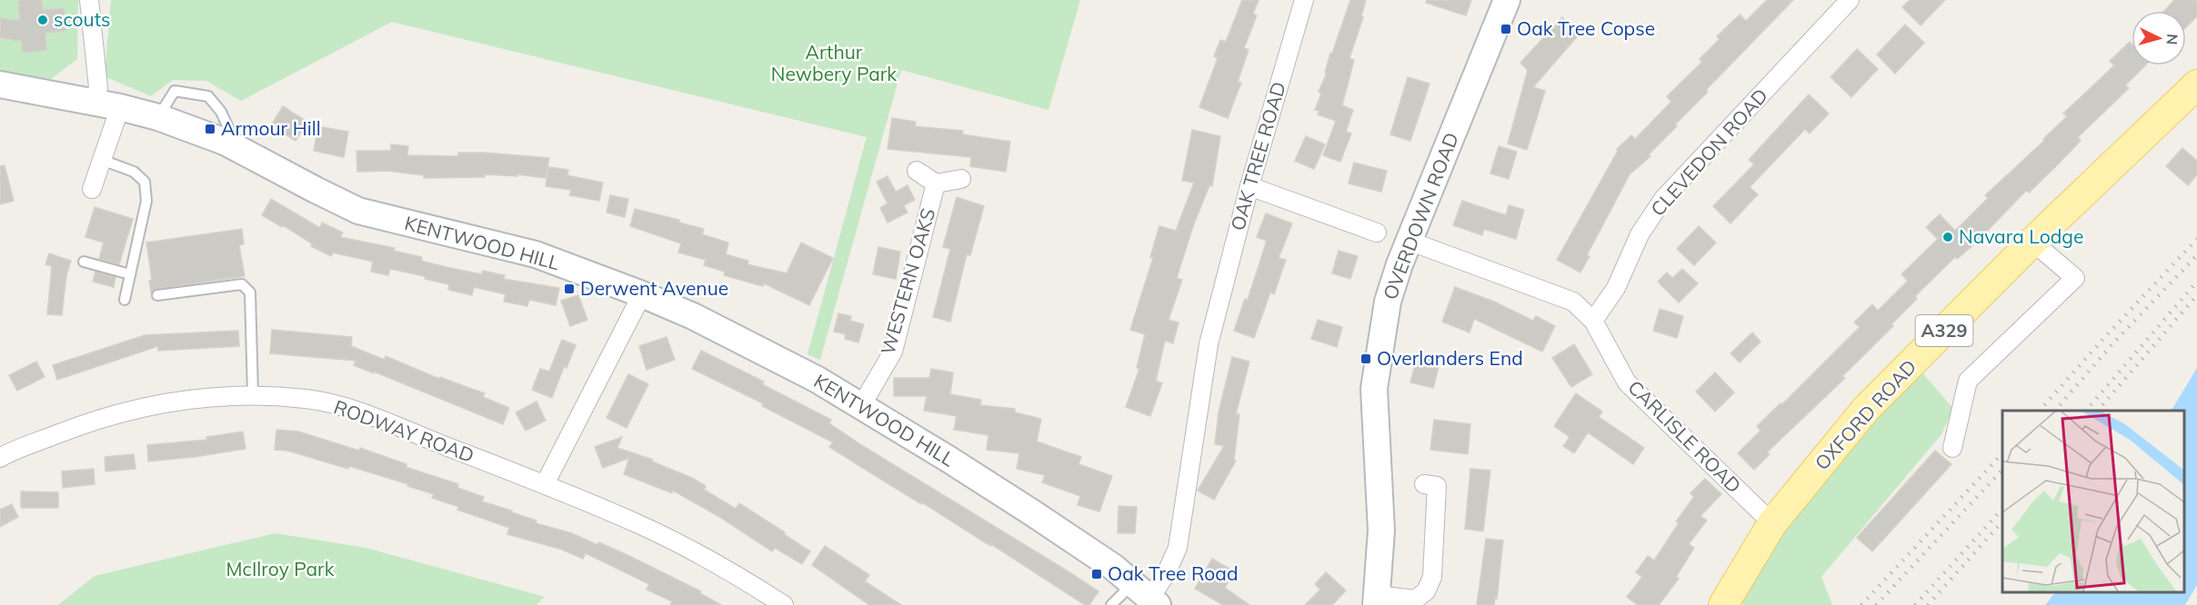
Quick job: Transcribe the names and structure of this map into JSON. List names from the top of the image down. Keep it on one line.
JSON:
{"streets":{"main road":["A329","OXFORD ROAD"],"street":["CLEVEDON ROAD","OAK TREE ROAD","OVERDOWN ROAD","KENTWOOD HILL","WESTERN OAKS","RODWAY ROAD","CARLISLE ROAD"]},"crossings":[["CLEVEDON ROAD","CARLISLE ROAD"],["OAK TREE ROAD","KENTWOOD HILL"],["OVERDOWN ROAD","CARLISLE ROAD"],["KENTWOOD HILL","WESTERN OAKS"],["OXFORD ROAD","CARLISLE ROAD"]],"parks":["Arthur Newbery Park","McIlroy Park"],"places":{"other":["scouts","Navara Lodge"],"transit":["Oak Tree Copse","Armour Hill","Derwent Avenue","Overlanders End","Oak Tree Road"]},"north":"right"}
